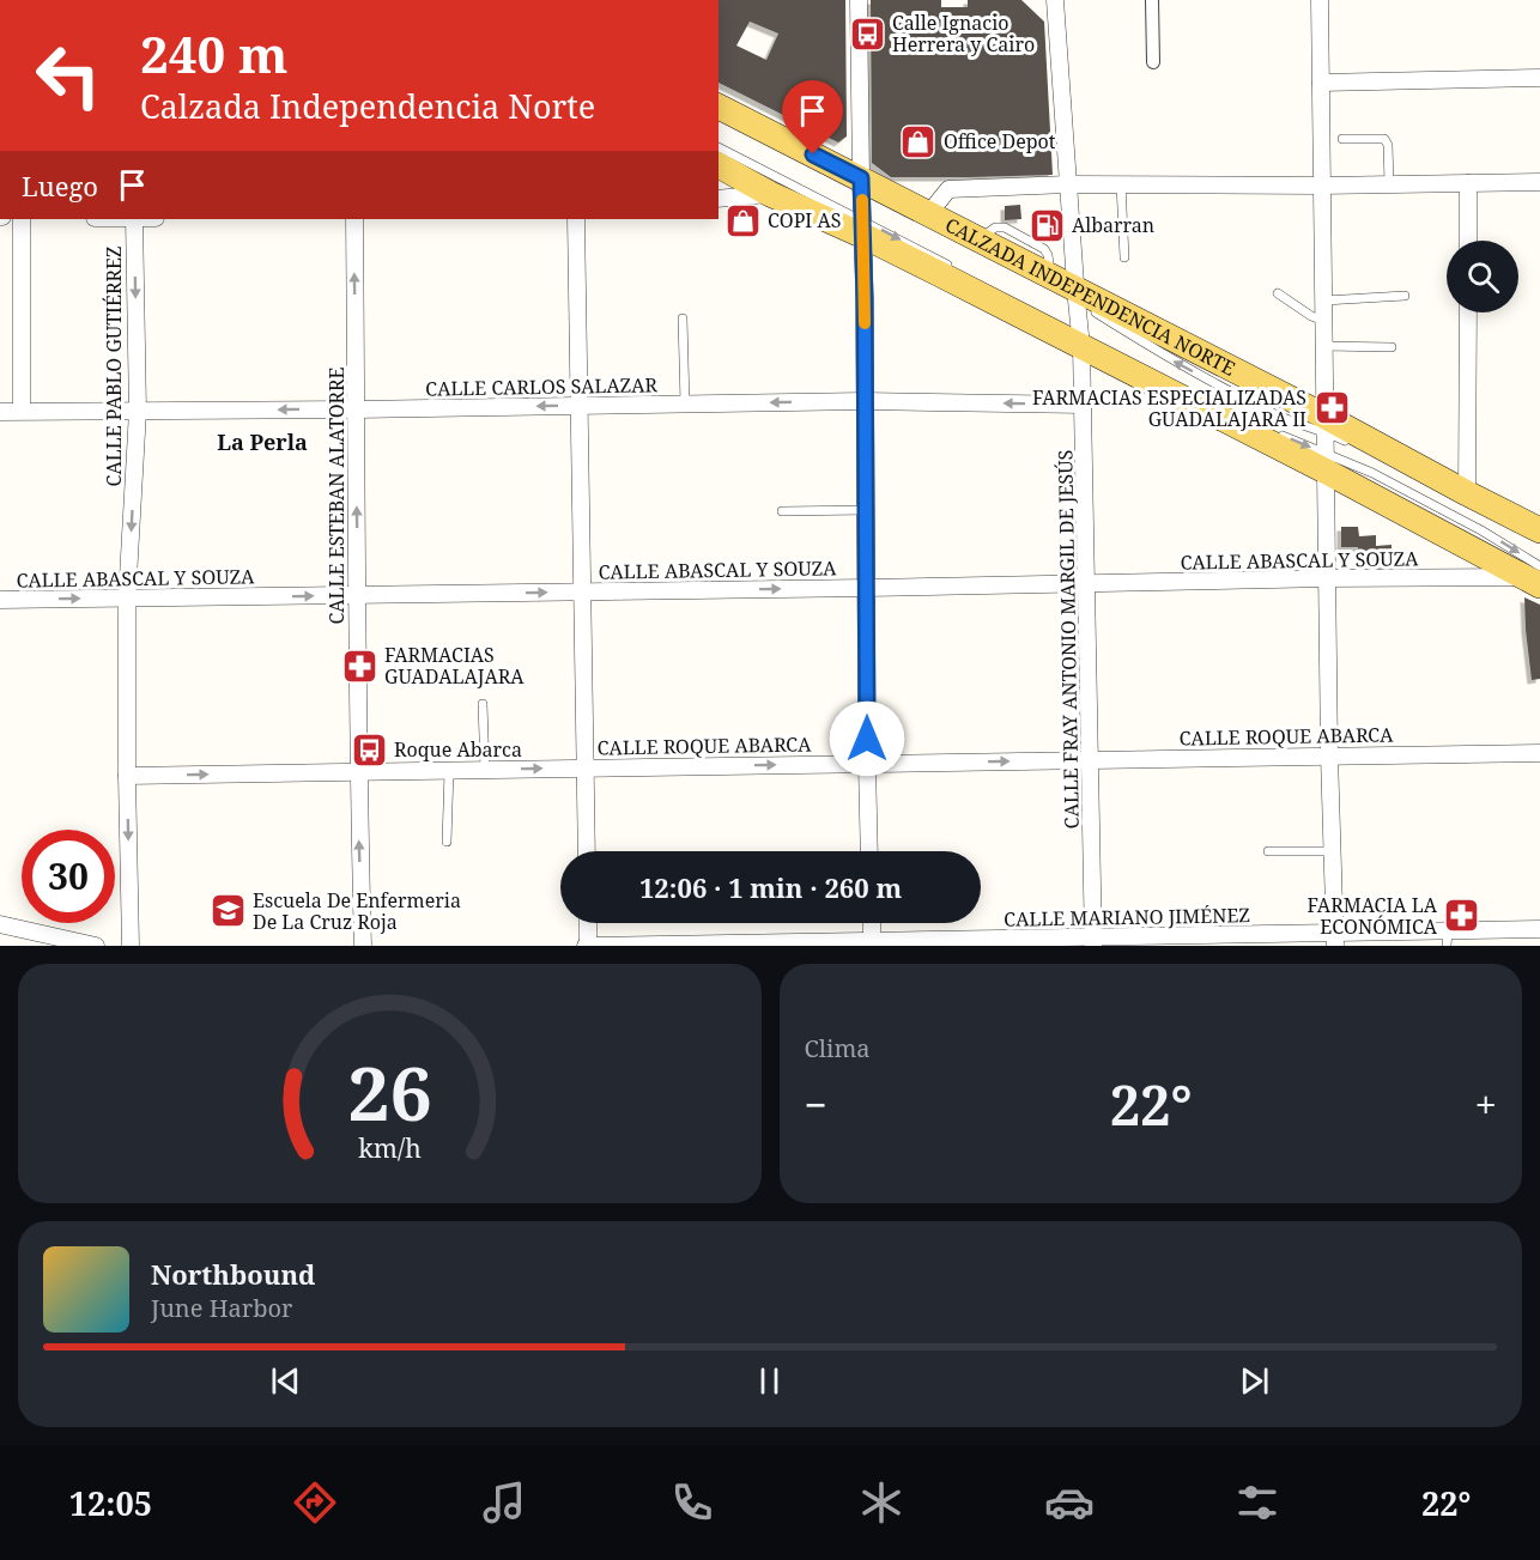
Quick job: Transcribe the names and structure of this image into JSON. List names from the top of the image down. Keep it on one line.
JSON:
{"streets":{"main road":["CALZADA INDEPENDENCIA NORTE"],"street":["CALLE PABLO GUTIÉRREZ","CALLE CARLOS SALAZAR","CALLE ESTEBAN ALATORRE","CALLE ABASCAL Y SOUZA","CALLE FRAY ANTONIO MARGIL DE JESÚS","CALLE ROQUE ABARCA","CALLE MARIANO JIMÉNEZ"]},"crossings":[["CALZADA INDEPENDENCIA NORTE","CALLE FRAY ANTONIO MARGIL DE JESÚS"],["CALLE PABLO GUTIÉRREZ","CALLE CARLOS SALAZAR"],["CALLE PABLO GUTIÉRREZ","CALLE ABASCAL Y SOUZA"],["CALLE PABLO GUTIÉRREZ","CALLE ROQUE ABARCA"],["CALLE CARLOS SALAZAR","CALLE ESTEBAN ALATORRE"],["CALLE CARLOS SALAZAR","CALLE FRAY ANTONIO MARGIL DE JESÚS"],["CALLE ESTEBAN ALATORRE","CALLE ABASCAL Y SOUZA"],["CALLE ESTEBAN ALATORRE","CALLE ROQUE ABARCA"],["CALLE ABASCAL Y SOUZA","CALLE FRAY ANTONIO MARGIL DE JESÚS"],["CALLE FRAY ANTONIO MARGIL DE JESÚS","CALLE ROQUE ABARCA"],["CALLE FRAY ANTONIO MARGIL DE JESÚS","CALLE MARIANO JIMÉNEZ"]],"one_way":["CALLE CARLOS SALAZAR","CALLE ESTEBAN ALATORRE","CALLE ABASCAL Y SOUZA","CALLE ROQUE ABARCA"],"districts":["La Perla"],"places":{"bus stop":["Calle Ignacio Herrera y Cairo","Roque Abarca"],"shop":["Office Depot","COPI AS"],"fuel station":["Albarran"],"pharmacy":["FARMACIAS ESPECIALIZADAS GUADALAJARA II","FARMACIAS GUADALAJARA","FARMACIA LA ECONÓMICA"],"school or university":["Escuela De Enfermeria De La Cruz Roja"]},"page":{"turn":["240 m","Calzada Independencia Norte"],"then":"Luego","limit":"30","trip":"12:06 · 1 min · 260 m","tile":"Clima","heat":["−","22°","+"],"song":["Northbound","June Harbor"],"tabs":["12:05","22°"],"gauge":["26","km/h"]}}
